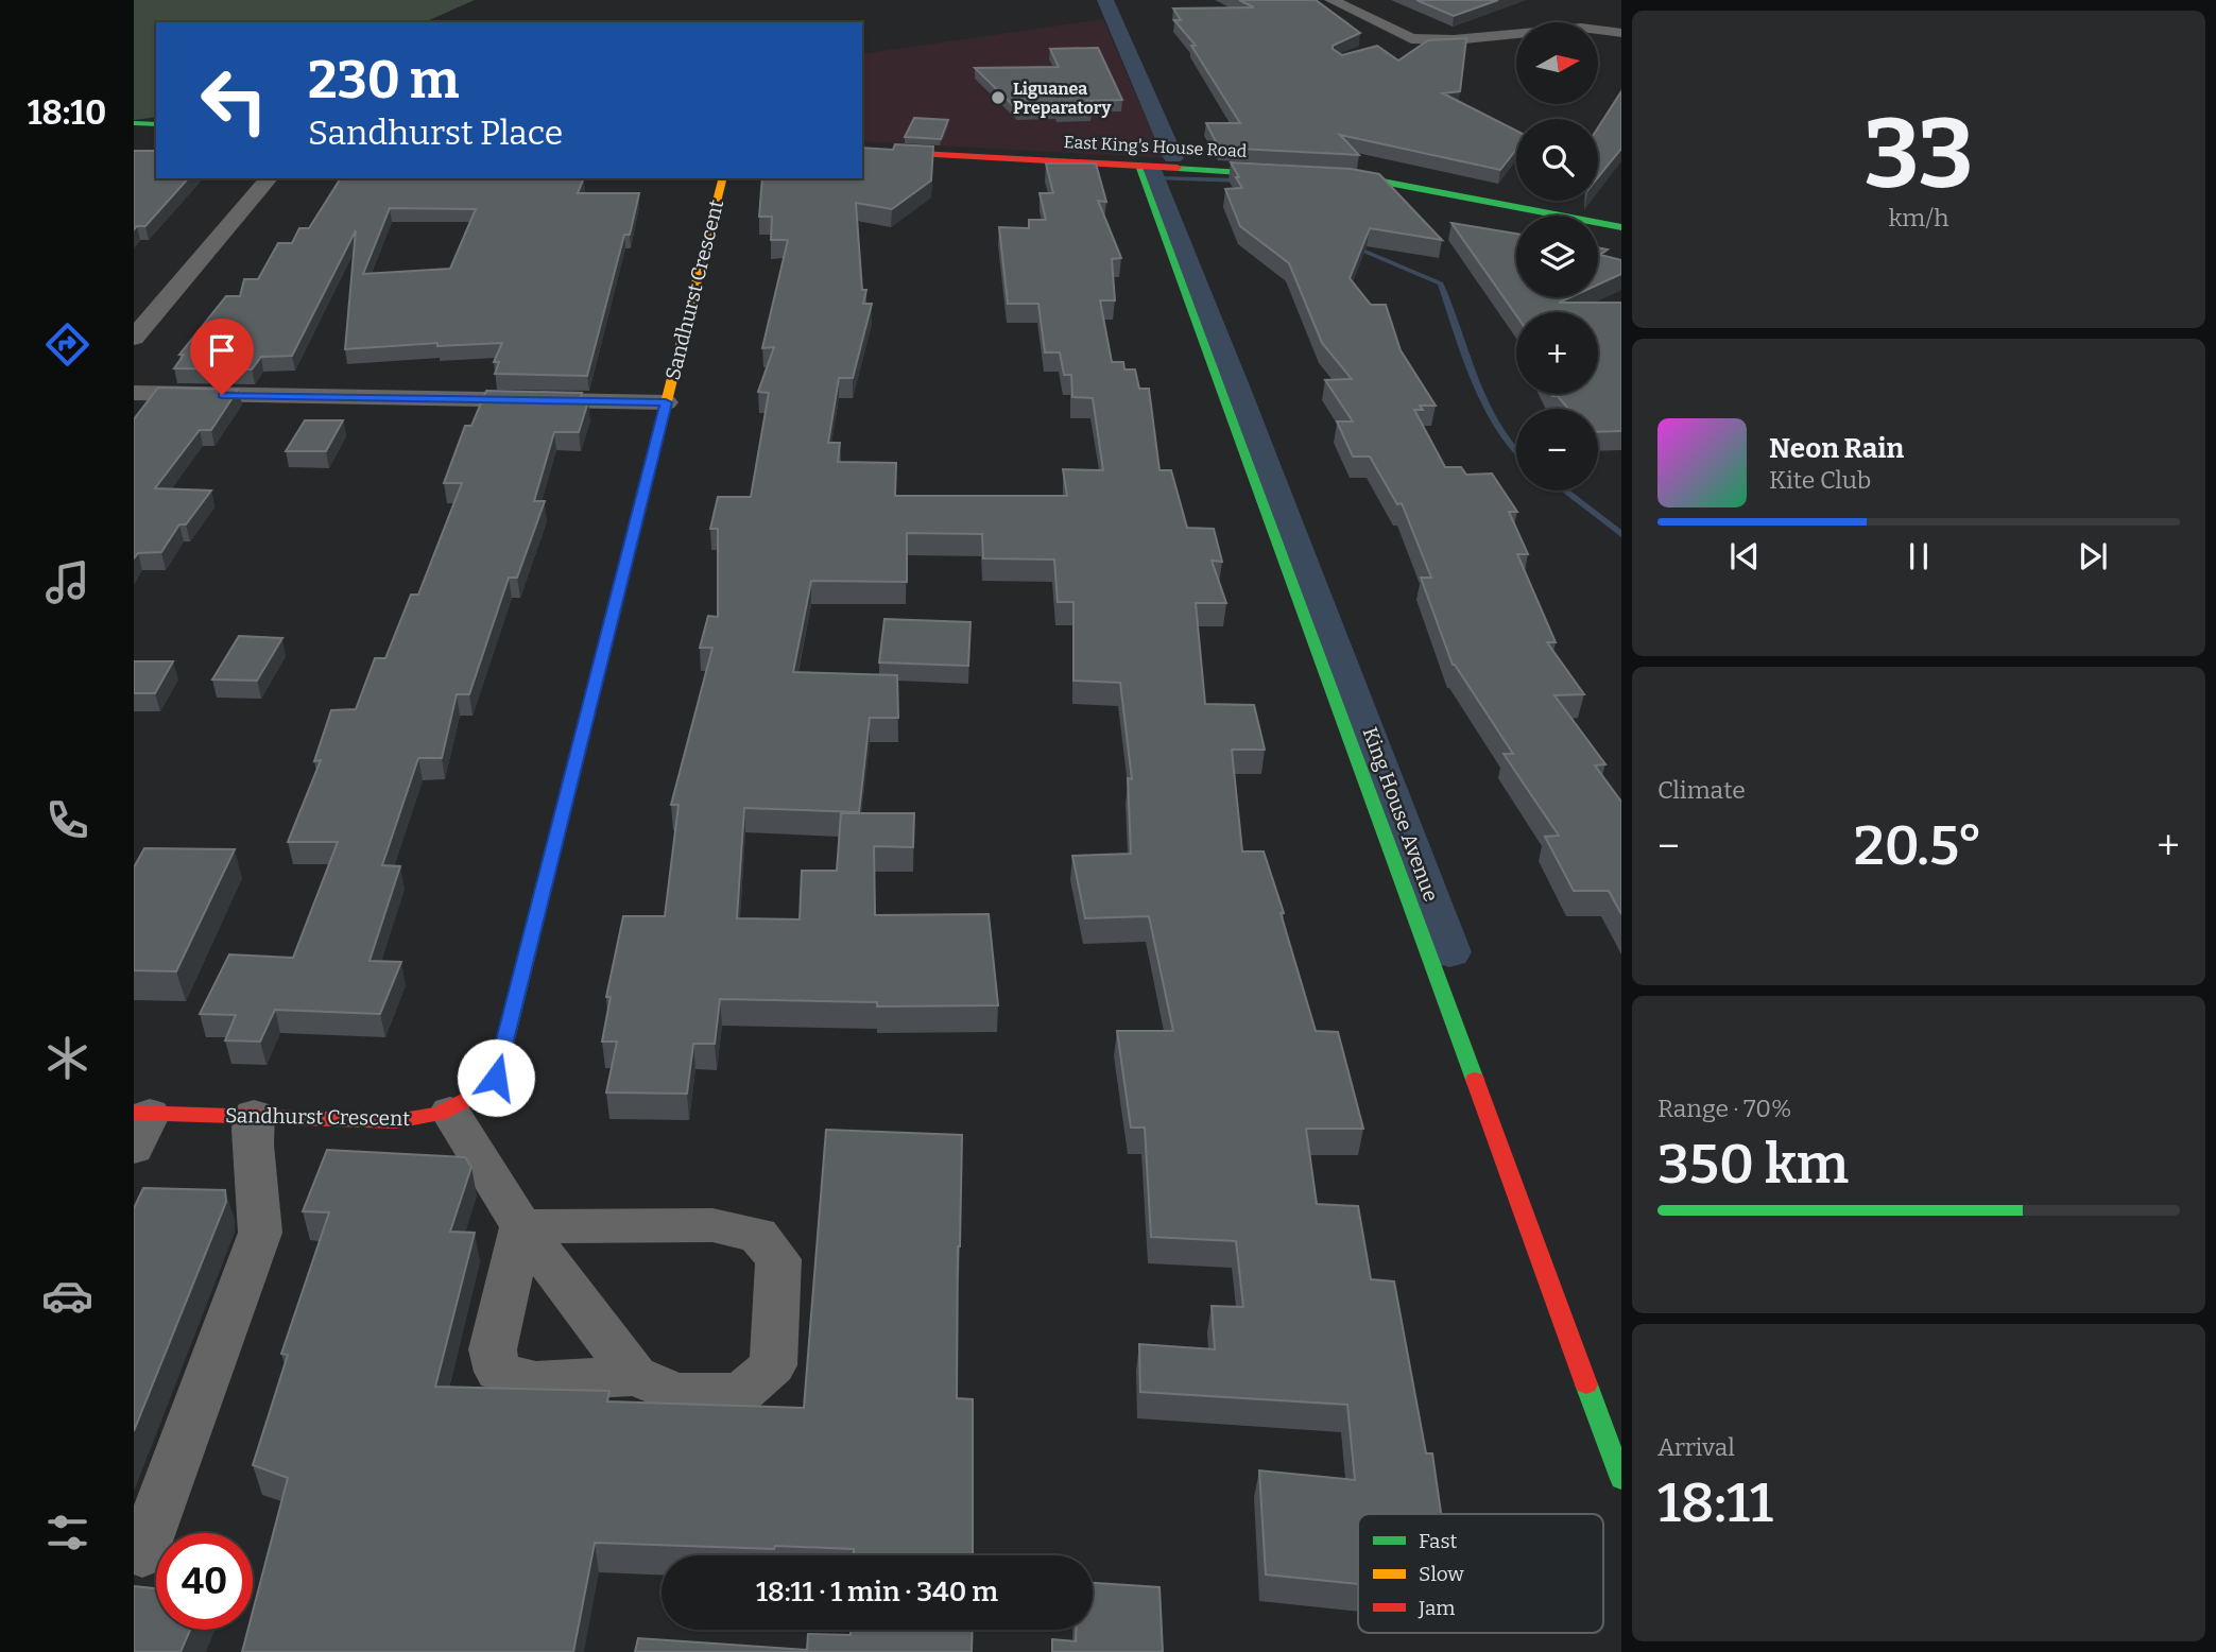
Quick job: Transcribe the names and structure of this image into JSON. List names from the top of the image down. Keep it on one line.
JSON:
{"streets":{"street":["East King's House Road","Sandhurst Crescent","King House Avenue"]},"crossings":[["East King's House Road","King House Avenue"]],"places":["Liguanea Preparatory"],"legend":["Fast","Slow","Jam"],"north":"right","page":{"tabs":"18:10","tile":[["33","km/h"],"Climate",["Range · 70%","350 km"],["Arrival","18:11"]],"map_buttons":["+","−"],"turn":["230 m","Sandhurst Place"],"song":["Neon Rain","Kite Club"],"heat":["−","20.5°","+"],"limit":"40","trip":"18:11 · 1 min · 340 m"}}
